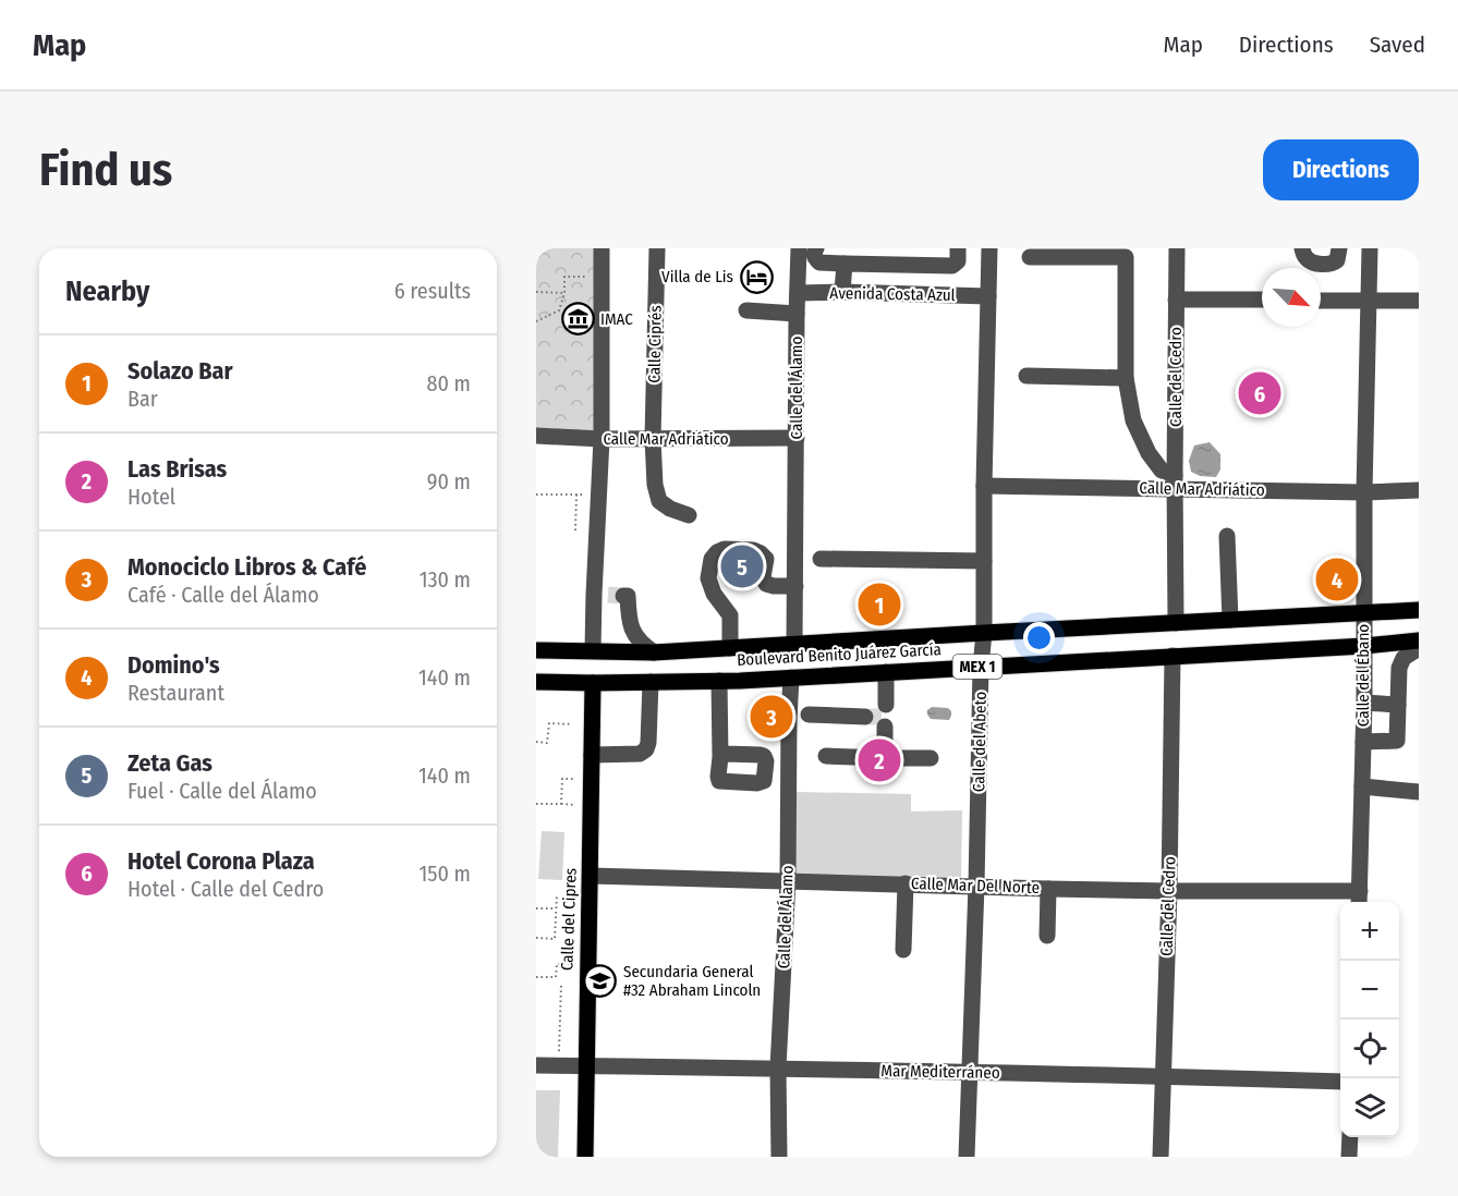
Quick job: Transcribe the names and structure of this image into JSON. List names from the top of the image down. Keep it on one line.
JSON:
{"streets":{"main road":["Boulevard Benito Juárez García","MEX 1","Calle del Cipres"],"street":["Avenida Costa Azul","Calle Ciprés","Calle del Cedro","Calle del Álamo","Calle Mar Adriático","Calle del Ébano","Calle del Abeto","Calle Mar Del Norte","Mar Mediterráneo"]},"crossings":[["Avenida Costa Azul","Calle del Álamo"],["Avenida Costa Azul","Calle del Abeto"],["Calle Ciprés","Calle Mar Adriático"],["Calle del Cedro","Calle Mar Adriático"],["Calle del Cedro","Boulevard Benito Juárez García"],["Calle del Cedro","Calle Mar Del Norte"],["Calle del Cedro","Mar Mediterráneo"],["Calle del Álamo","Calle Mar Adriático"],["Calle del Álamo","Boulevard Benito Juárez García"],["Calle del Álamo","Calle Mar Del Norte"],["Calle del Álamo","Mar Mediterráneo"],["Calle Mar Adriático","Calle del Ébano"],["Calle Mar Adriático","Calle del Abeto"],["Boulevard Benito Juárez García","Calle del Ébano"],["Boulevard Benito Juárez García","Calle del Abeto"],["Boulevard Benito Juárez García","Calle del Cipres"],["Calle del Ébano","Calle Mar Del Norte"],["Calle del Abeto","Calle Mar Del Norte"],["Calle del Abeto","Mar Mediterráneo"],["Calle Mar Del Norte","Calle del Cipres"],["Calle del Cipres","Mar Mediterráneo"]],"places":{"hotel":["Villa de Lis"],"museum":["IMAC"],"school or university":["Secundaria General #32 Abraham Lincoln"]},"north":"bottom right","page":{"header":"Map","nav":["Map","Directions","Saved"],"buttons":"Directions","title":"Find us","heading":["Nearby","6 results"],"list":[{"mark":"1","name":"Solazo Bar","note":"Bar","value":"80 m"},{"mark":"2","name":"Las Brisas","note":"Hotel","value":"90 m"},{"mark":"3","name":"Monociclo Libros & Café","note":"Café · Calle del Álamo","value":"130 m"},{"mark":"4","name":"Domino's","note":"Restaurant","value":"140 m"},{"mark":"5","name":"Zeta Gas","note":"Fuel · Calle del Álamo","value":"140 m"},{"mark":"6","name":"Hotel Corona Plaza","note":"Hotel · Calle del Cedro","value":"150 m"}],"pins":["6","5","4","1","3","2"],"map_buttons":["+","−"]}}
